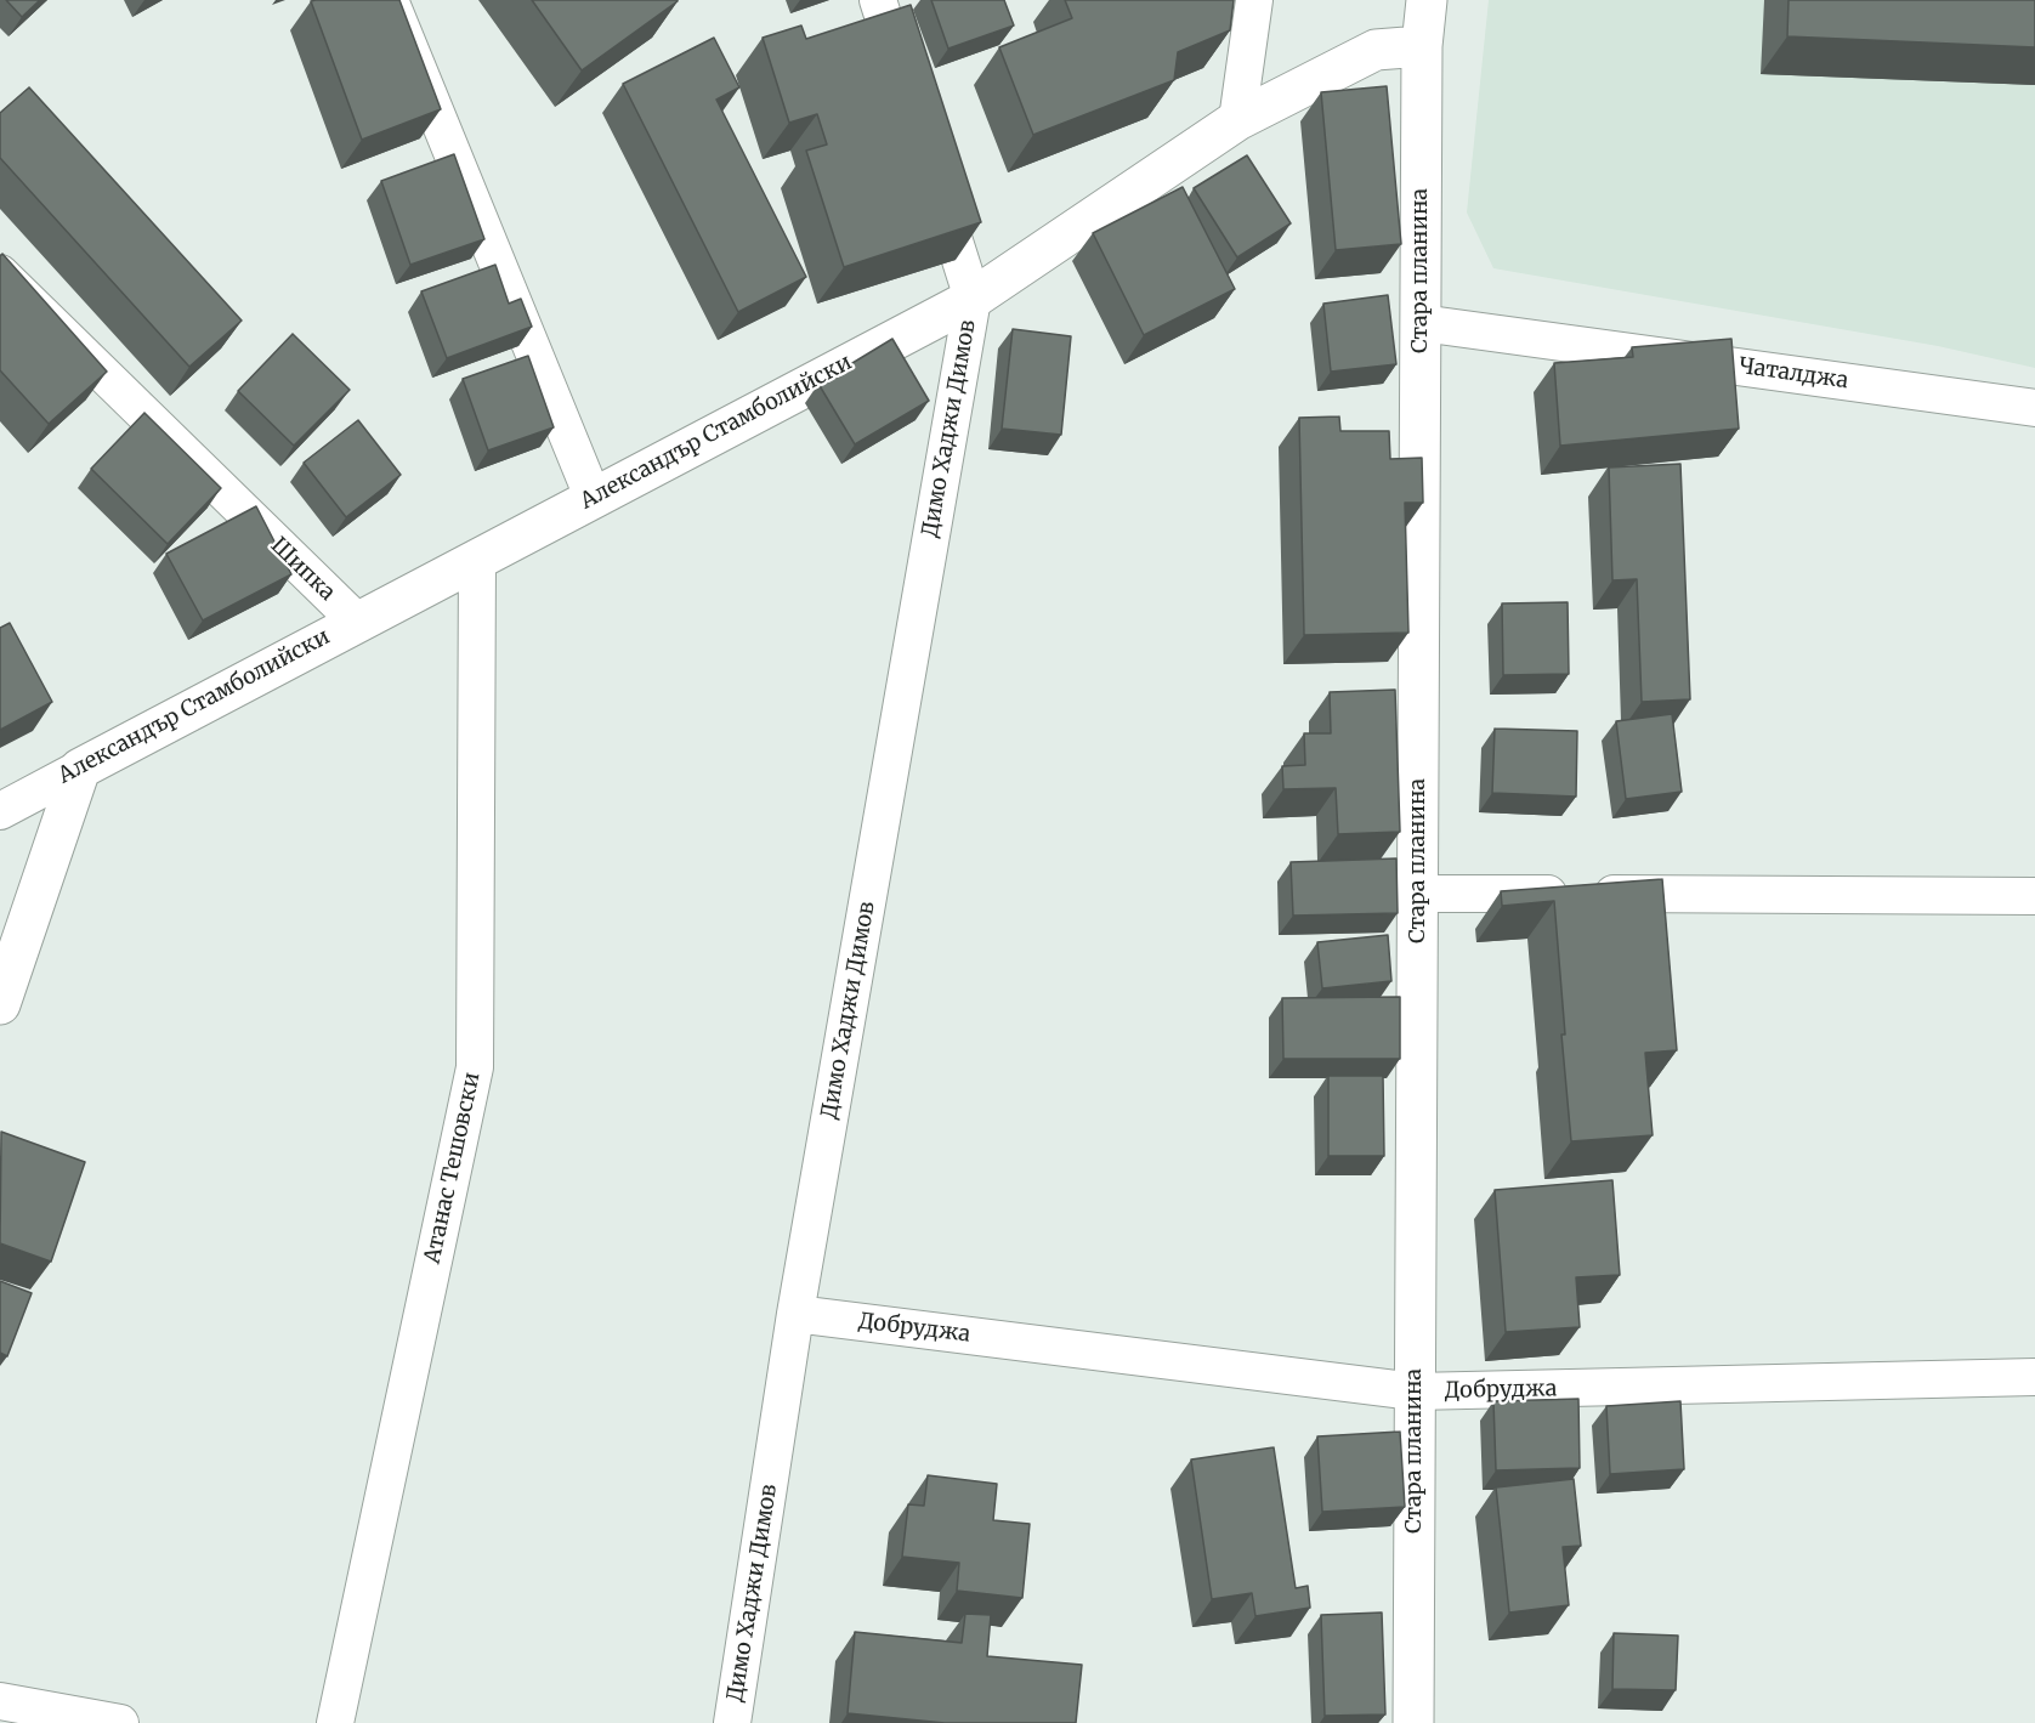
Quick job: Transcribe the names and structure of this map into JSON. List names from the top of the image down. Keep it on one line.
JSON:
{"streets":{"street":["Стара планина","Чаталджа","Димо Хаджи Димов","Александър Стамболийски","Шипка","Атанас Тешовски","Добруджа"]},"crossings":[["Стара планина","Чаталджа"],["Стара планина","Александър Стамболийски"],["Стара планина","Добруджа"],["Димо Хаджи Димов","Александър Стамболийски"],["Димо Хаджи Димов","Добруджа"],["Александър Стамболийски","Шипка"],["Александър Стамболийски","Атанас Тешовски"]]}
